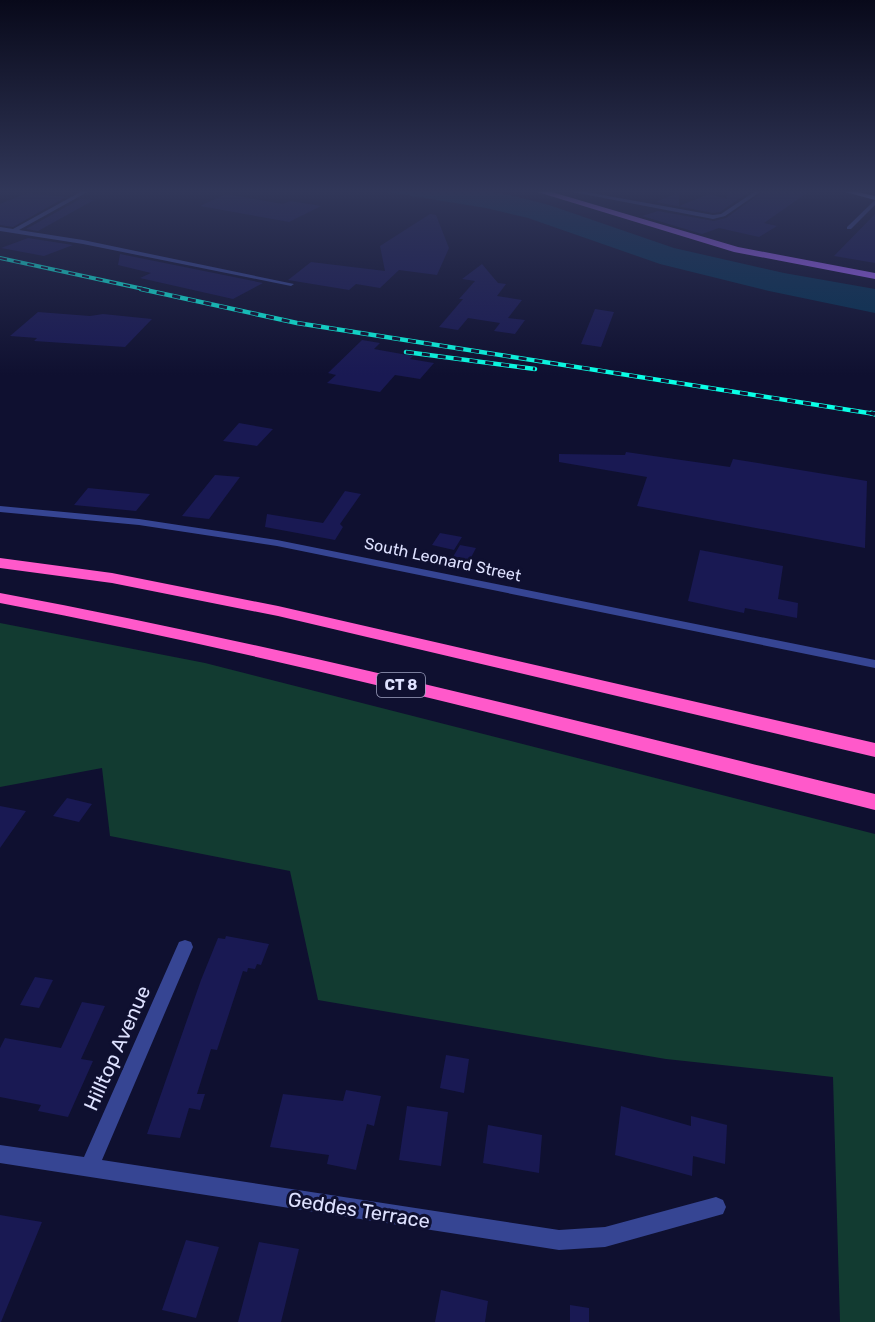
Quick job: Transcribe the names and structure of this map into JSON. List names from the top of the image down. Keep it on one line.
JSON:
{"streets":{"highway":["CT 8"],"street":["South Leonard Street","Hilltop Avenue","Geddes Terrace"]},"crossings":[["Hilltop Avenue","Geddes Terrace"]]}
